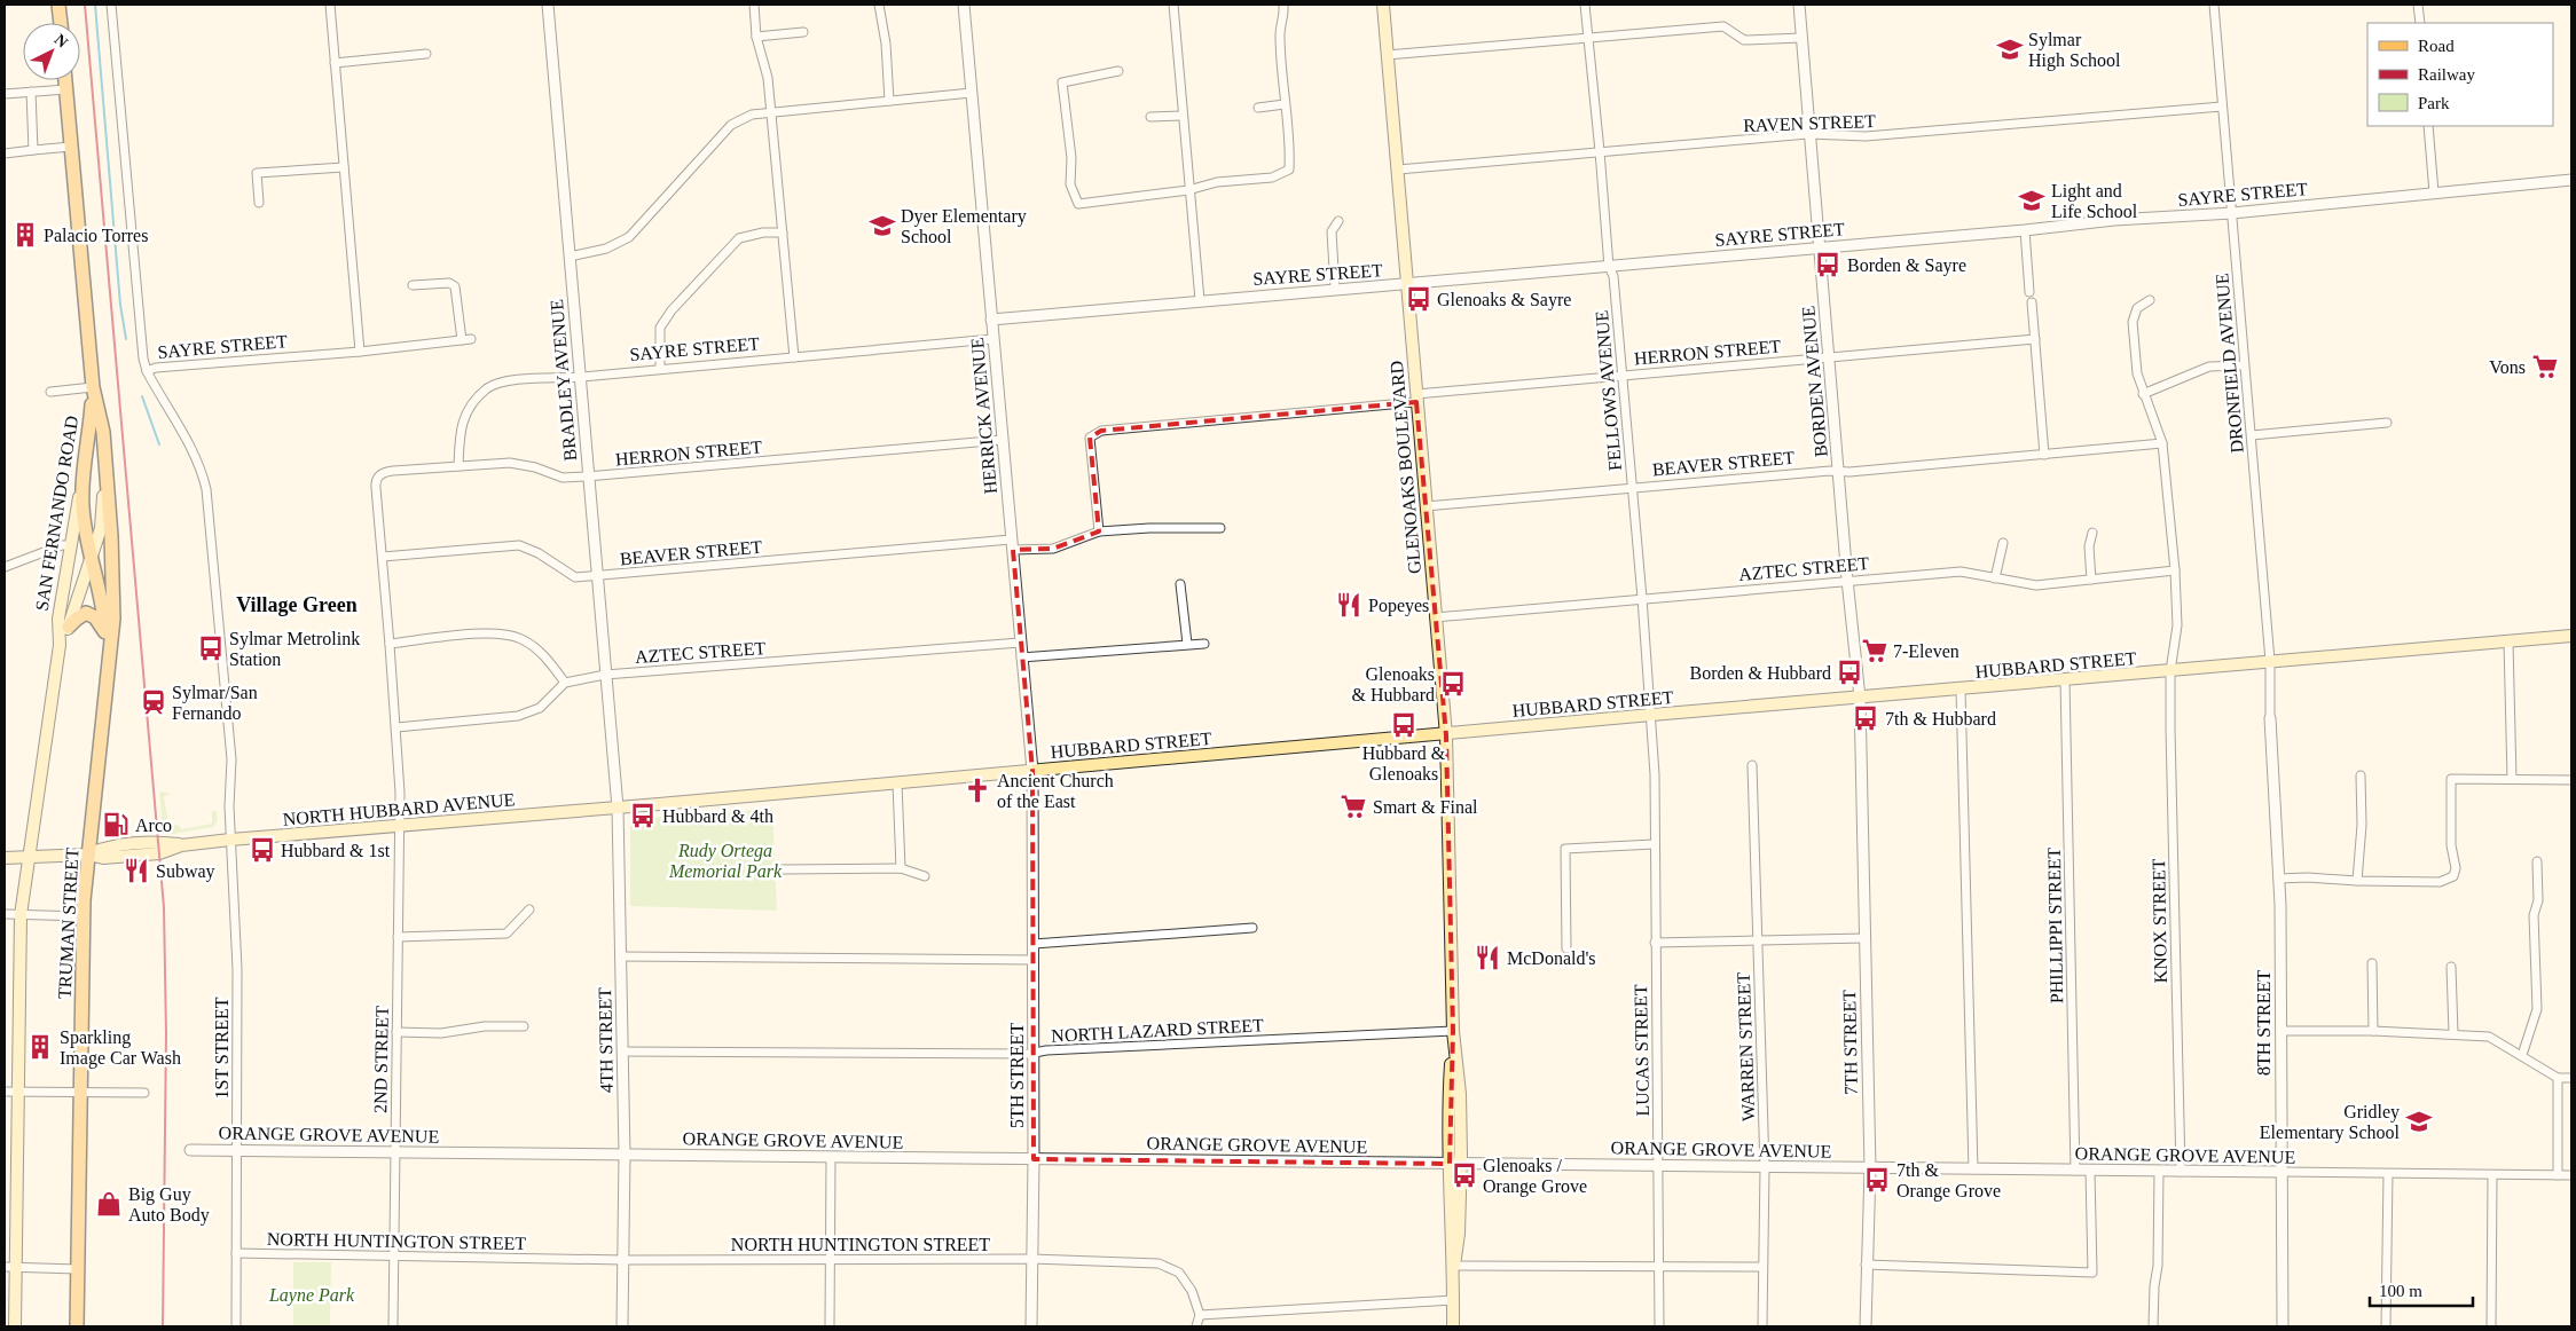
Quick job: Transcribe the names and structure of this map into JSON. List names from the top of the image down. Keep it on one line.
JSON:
{"streets":{"main road":["GLENOAKS BOULEVARD","SAN FERNANDO ROAD","HUBBARD STREET","NORTH HUBBARD AVENUE","TRUMAN STREET"],"street":["RAVEN STREET","SAYRE STREET","HERRON STREET","DRONFIELD AVENUE","BRADLEY AVENUE","BORDEN AVENUE","FELLOWS AVENUE","HERRICK AVENUE","BEAVER STREET","AZTEC STREET","KNOX STREET","PHILLIPPI STREET","8TH STREET","NORTH LAZARD STREET","4TH STREET","7TH STREET","WARREN STREET","1ST STREET","LUCAS STREET","2ND STREET","5TH STREET","ORANGE GROVE AVENUE","NORTH HUNTINGTON STREET"]},"crossings":[["RAVEN STREET","DRONFIELD AVENUE"],["RAVEN STREET","BORDEN AVENUE"],["RAVEN STREET","FELLOWS AVENUE"],["RAVEN STREET","GLENOAKS BOULEVARD"],["SAYRE STREET","HERRON STREET"],["SAYRE STREET","DRONFIELD AVENUE"],["SAYRE STREET","BRADLEY AVENUE"],["SAYRE STREET","BORDEN AVENUE"],["SAYRE STREET","FELLOWS AVENUE"],["SAYRE STREET","HERRICK AVENUE"],["SAYRE STREET","GLENOAKS BOULEVARD"],["SAYRE STREET","1ST STREET"],["HERRON STREET","BRADLEY AVENUE"],["HERRON STREET","BORDEN AVENUE"],["HERRON STREET","FELLOWS AVENUE"],["HERRON STREET","HERRICK AVENUE"],["HERRON STREET","BEAVER STREET"],["HERRON STREET","GLENOAKS BOULEVARD"],["HERRON STREET","2ND STREET"],["DRONFIELD AVENUE","HUBBARD STREET"],["DRONFIELD AVENUE","8TH STREET"],["BRADLEY AVENUE","BEAVER STREET"],["BRADLEY AVENUE","AZTEC STREET"],["BRADLEY AVENUE","4TH STREET"],["BORDEN AVENUE","BEAVER STREET"],["BORDEN AVENUE","AZTEC STREET"],["BORDEN AVENUE","HUBBARD STREET"],["BORDEN AVENUE","7TH STREET"],["FELLOWS AVENUE","BEAVER STREET"],["FELLOWS AVENUE","AZTEC STREET"],["FELLOWS AVENUE","HUBBARD STREET"],["FELLOWS AVENUE","LUCAS STREET"],["HERRICK AVENUE","BEAVER STREET"],["HERRICK AVENUE","AZTEC STREET"],["HERRICK AVENUE","HUBBARD STREET"],["HERRICK AVENUE","5TH STREET"],["BEAVER STREET","GLENOAKS BOULEVARD"],["BEAVER STREET","KNOX STREET"],["BEAVER STREET","2ND STREET"],["GLENOAKS BOULEVARD","AZTEC STREET"],["GLENOAKS BOULEVARD","HUBBARD STREET"],["GLENOAKS BOULEVARD","NORTH LAZARD STREET"],["GLENOAKS BOULEVARD","ORANGE GROVE AVENUE"],["SAN FERNANDO ROAD","TRUMAN STREET"],["AZTEC STREET","KNOX STREET"],["HUBBARD STREET","NORTH HUBBARD AVENUE"],["HUBBARD STREET","KNOX STREET"],["HUBBARD STREET","PHILLIPPI STREET"],["HUBBARD STREET","4TH STREET"],["NORTH HUBBARD AVENUE","TRUMAN STREET"],["NORTH HUBBARD AVENUE","4TH STREET"],["NORTH HUBBARD AVENUE","1ST STREET"],["NORTH HUBBARD AVENUE","2ND STREET"],["KNOX STREET","ORANGE GROVE AVENUE"],["PHILLIPPI STREET","ORANGE GROVE AVENUE"],["8TH STREET","ORANGE GROVE AVENUE"],["NORTH LAZARD STREET","4TH STREET"],["NORTH LAZARD STREET","5TH STREET"],["4TH STREET","ORANGE GROVE AVENUE"],["4TH STREET","NORTH HUNTINGTON STREET"],["7TH STREET","ORANGE GROVE AVENUE"],["WARREN STREET","ORANGE GROVE AVENUE"],["1ST STREET","ORANGE GROVE AVENUE"],["1ST STREET","NORTH HUNTINGTON STREET"],["LUCAS STREET","ORANGE GROVE AVENUE"],["2ND STREET","ORANGE GROVE AVENUE"],["2ND STREET","NORTH HUNTINGTON STREET"],["5TH STREET","ORANGE GROVE AVENUE"],["5TH STREET","NORTH HUNTINGTON STREET"]],"districts":["Village Green"],"parks":["Rudy Ortega Memorial Park","Layne Park"],"places":{"school or university":["Sylmar High School","Light and Life School","Dyer Elementary School","Gridley Elementary School"],"building":["Palacio Torres","Sparkling Image Car Wash"],"bus stop":["Borden & Sayre","Glenoaks & Sayre","Sylmar Metrolink Station","Borden & Hubbard","Glenoaks & Hubbard","7th & Hubbard","Hubbard & Glenoaks","Hubbard & 4th","Hubbard & 1st","Glenoaks / Orange Grove","7th & Orange Grove"],"supermarket":["Vons","7-Eleven","Smart & Final"],"restaurant":["Popeyes","Subway","McDonald's"],"station":["Sylmar/San Fernando"],"church":["Ancient Church of the East"],"fuel station":["Arco"],"shop":["Big Guy Auto Body"]},"legend":["Road","Railway","Park"],"scale_bar":"100 m","north":"top right"}
